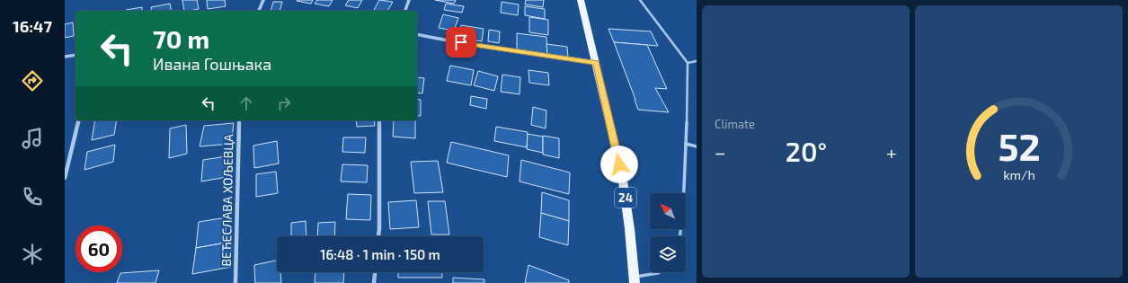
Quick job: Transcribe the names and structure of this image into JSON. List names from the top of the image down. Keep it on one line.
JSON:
{"streets":{"main road":["24"],"street":["ВЕЋЕСЛАВА ХОЉЕВЦА"]},"north":"top left","page":{"tabs":"16:47","tile":"Climate","turn":["70 m","Ивана Гошњака"],"heat":["−","20°","+"],"limit":"60","trip":"16:48 · 1 min · 150 m","gauge":["52","km/h"]}}
